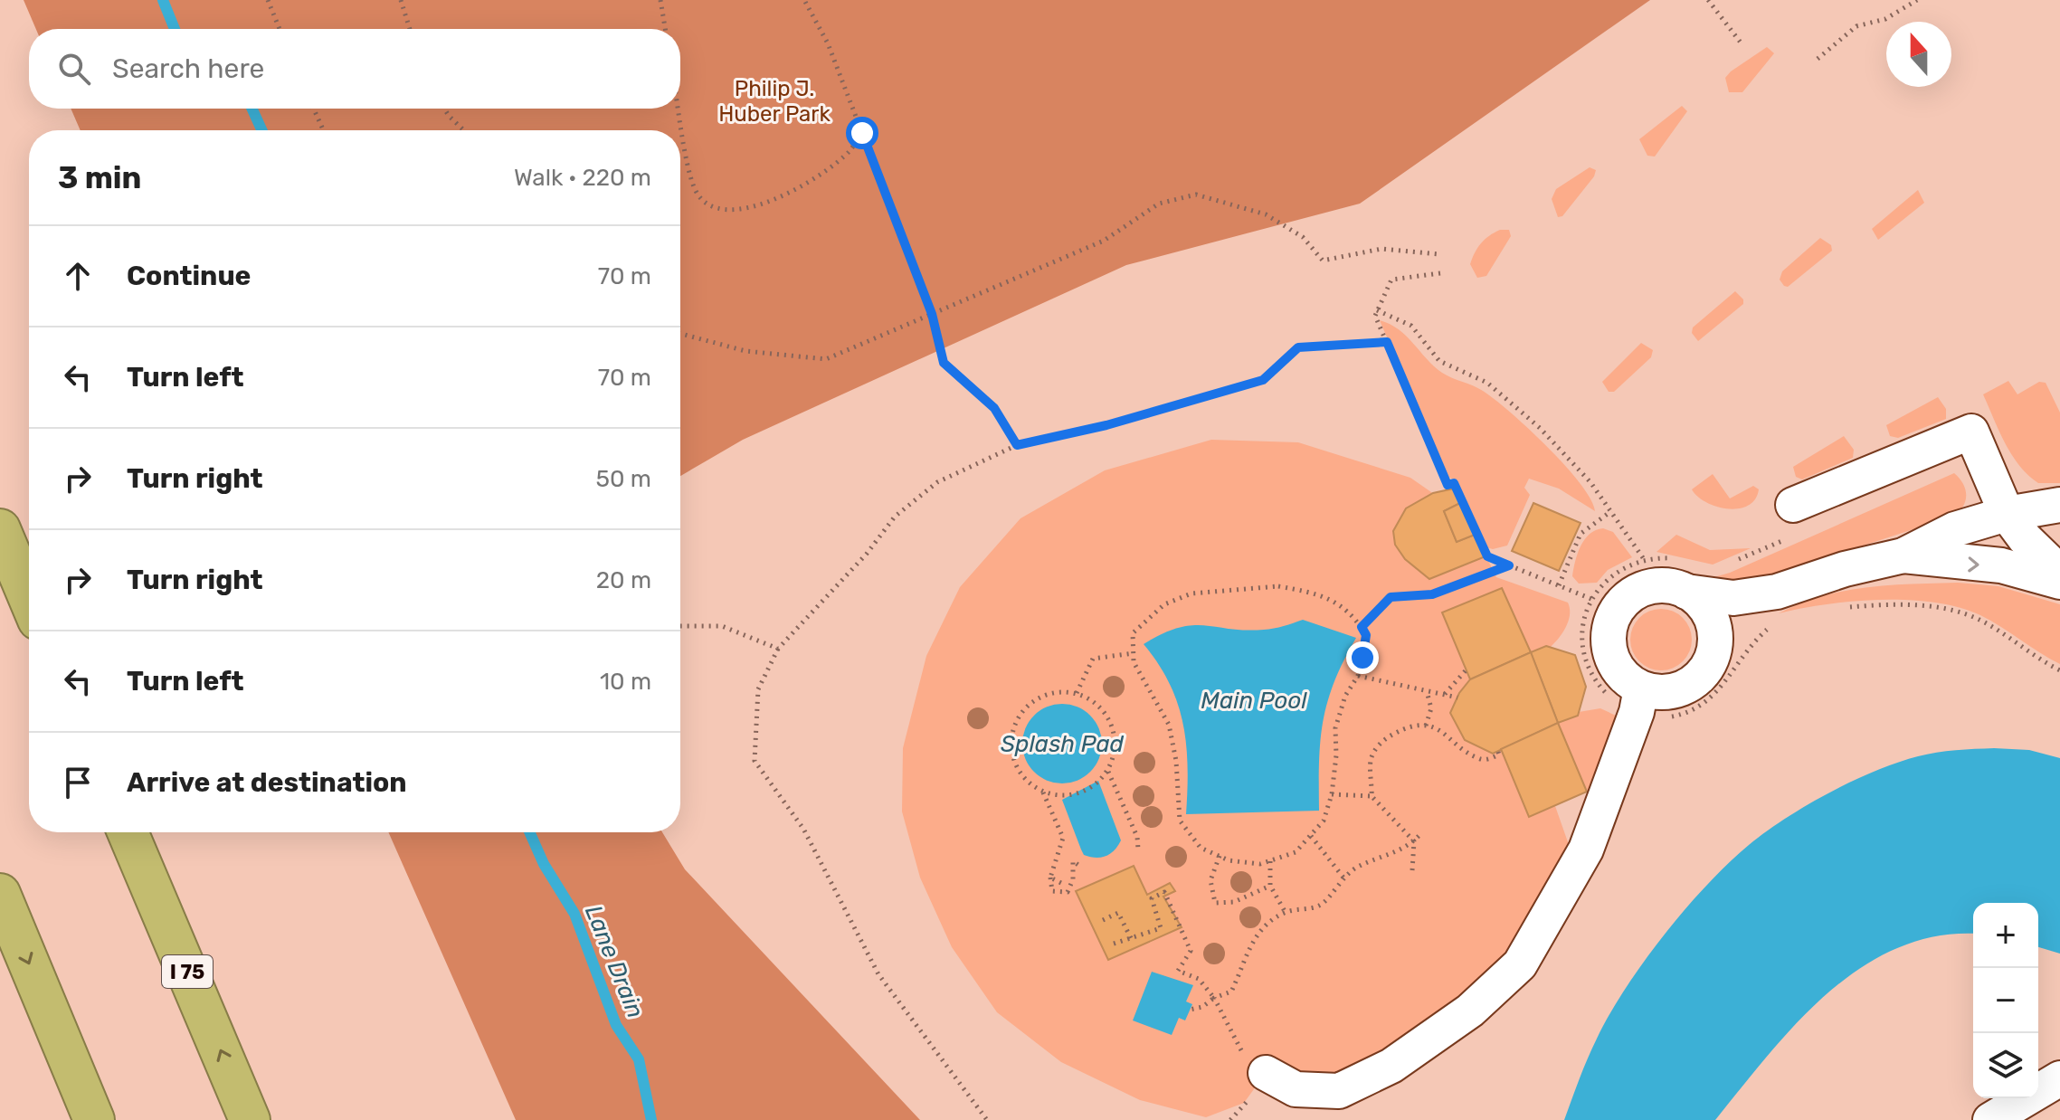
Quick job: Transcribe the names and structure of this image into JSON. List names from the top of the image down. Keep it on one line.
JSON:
{"streets":{"highway":["I 75"]},"water":["Main Pool","Splash Pad","Lane Drain"],"parks":["Philip J. Huber Park"],"north":"top","page":{"search":"Search here","heading":["3 min","Walk · 220 m"],"list":[["Continue","70 m"],["Turn left","70 m"],["Turn right","50 m"],["Turn right","20 m"],["Turn left","10 m"],"Arrive at destination"],"map_buttons":["+","−"]}}
